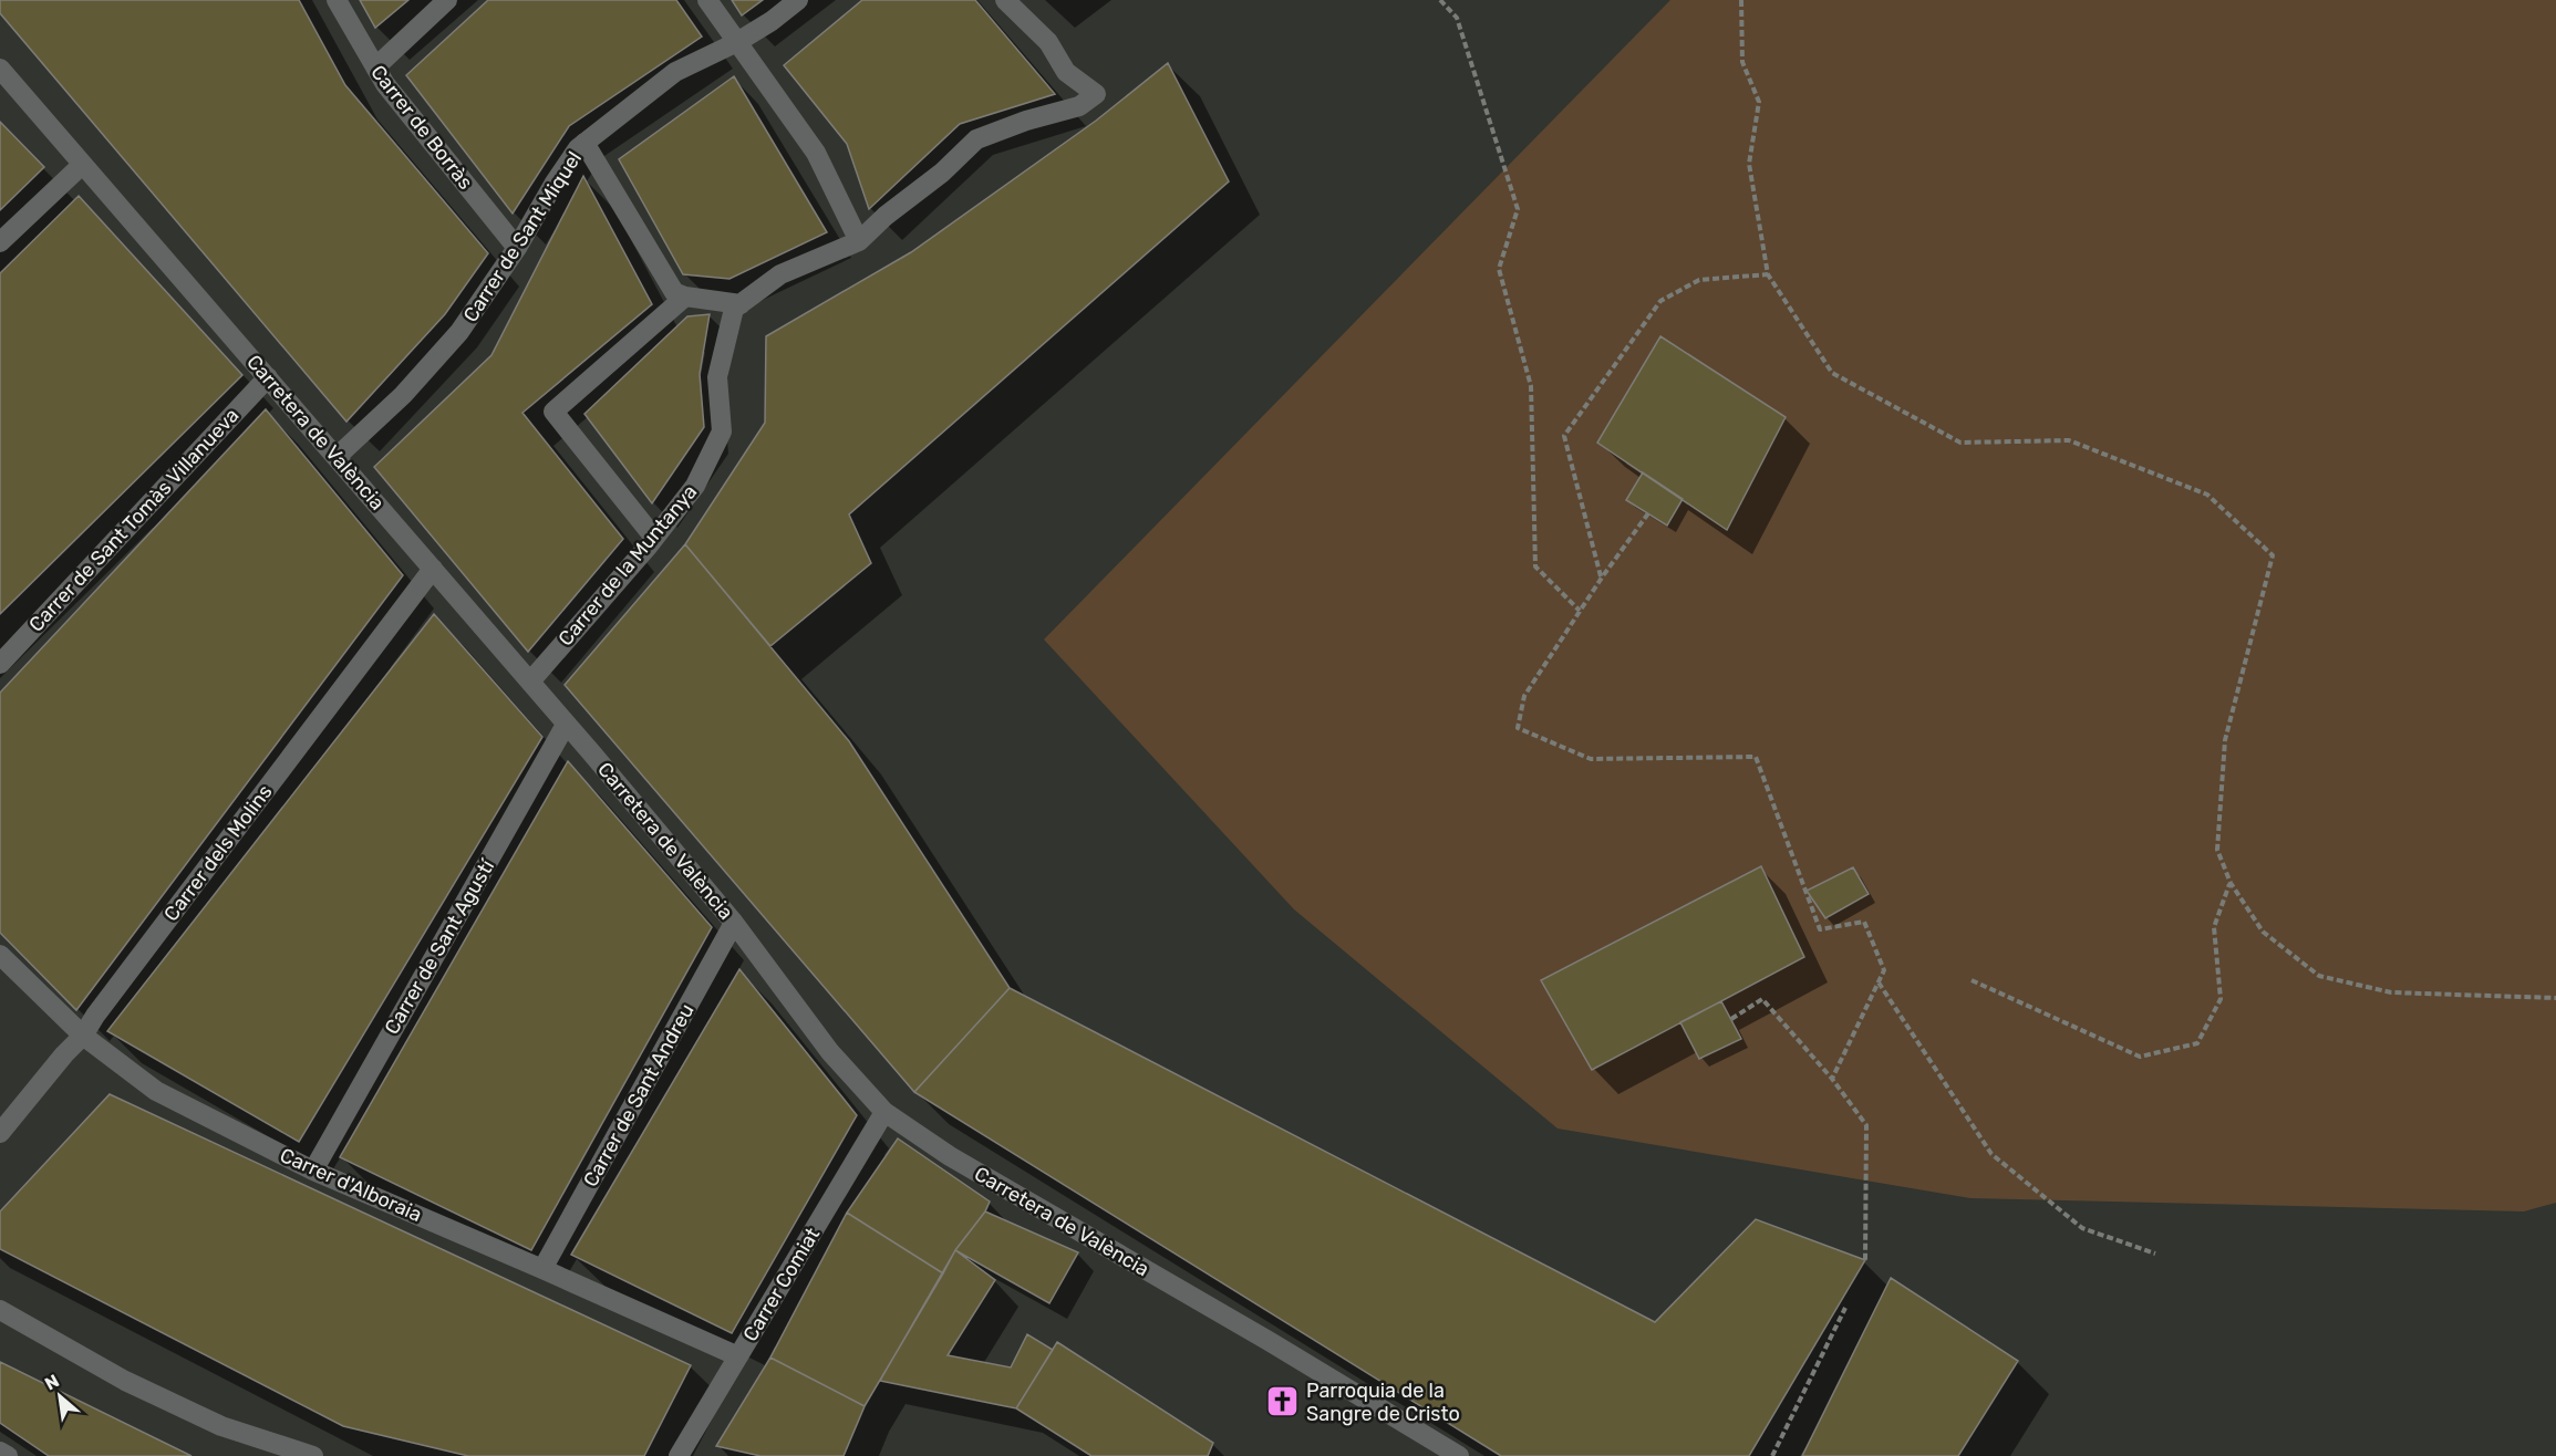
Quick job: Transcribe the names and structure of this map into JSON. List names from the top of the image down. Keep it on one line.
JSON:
{"streets":{"street":["Carrer de Borràs","Carrer de Sant Miquel","Carretera de València","Carrer de Sant Tomàs Villanueva","Carrer de la Muntanya","Carrer dels Molins","Carrer de Sant Agustí","Carrer de Sant Andreu","Carrer d'Alboraia","Carrer Comiat"]},"crossings":[["Carrer de Borràs","Carrer de Sant Miquel"],["Carrer de Sant Miquel","Carretera de València"],["Carretera de València","Carrer de Sant Tomàs Villanueva"],["Carretera de València","Carrer de la Muntanya"],["Carretera de València","Carrer dels Molins"],["Carretera de València","Carrer de Sant Agustí"],["Carretera de València","Carrer de Sant Andreu"],["Carretera de València","Carrer Comiat"],["Carrer dels Molins","Carrer d'Alboraia"],["Carrer de Sant Agustí","Carrer d'Alboraia"],["Carrer de Sant Andreu","Carrer d'Alboraia"],["Carrer d'Alboraia","Carrer Comiat"]],"places":{"church":["Parroquia de la Sangre de Cristo"]},"north":"top left"}
